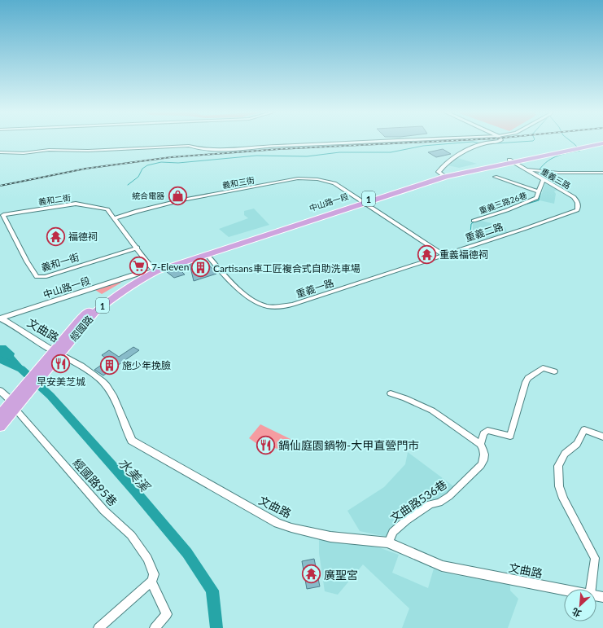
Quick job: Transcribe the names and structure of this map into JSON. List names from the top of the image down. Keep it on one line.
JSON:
{"streets":{"main road":["1","中山路一段","經國路"],"street":["重義三路","義和三街","義和二街","重義三路26巷","重義二路","義和一街","重義一路","文曲路","經國路95巷","文曲路536巷"]},"crossings":[["重義三路","中山路一段"],["重義三路","重義三路26巷"],["重義三路","重義二路"],["義和三街","義和二街"],["義和三街","中山路一段"],["1","經國路"],["1","經國路95巷"],["義和二街","中山路一段"],["義和二街","義和一街"],["義和二街","經國路"],["中山路一段","重義一路"],["中山路一段","經國路"],["中山路一段","文曲路"],["重義二路","重義一路"],["經國路","文曲路"],["經國路","經國路95巷"],["文曲路","文曲路536巷"]],"water":["水美溪"],"places":{"shop":["統合電器"],"temple":["福德祠","重義福德祠","廣聖宮"],"supermarket":["7-Eleven"],"building":["Cartisans車工匠複合式自助洗車場","施少年挽臉"],"restaurant":["早安美芝城","鍋仙庭園鍋物-大甲直營門市"]},"north":"bottom left"}
